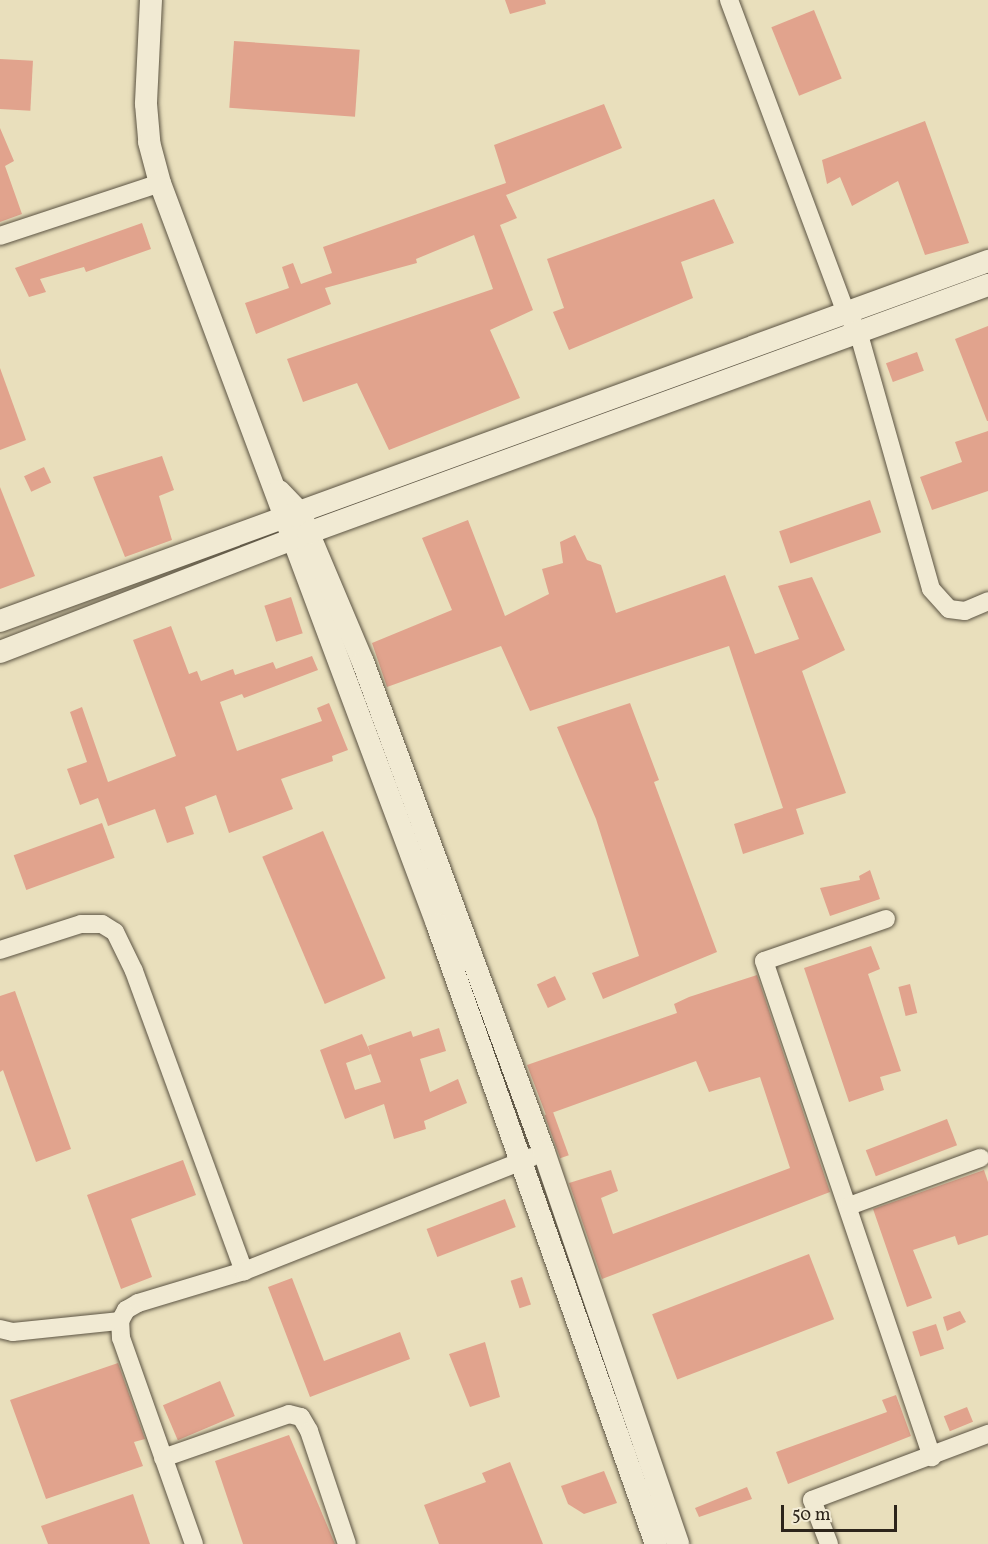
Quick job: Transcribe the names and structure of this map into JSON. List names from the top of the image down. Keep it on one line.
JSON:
{"scale_bar":"50 m"}
